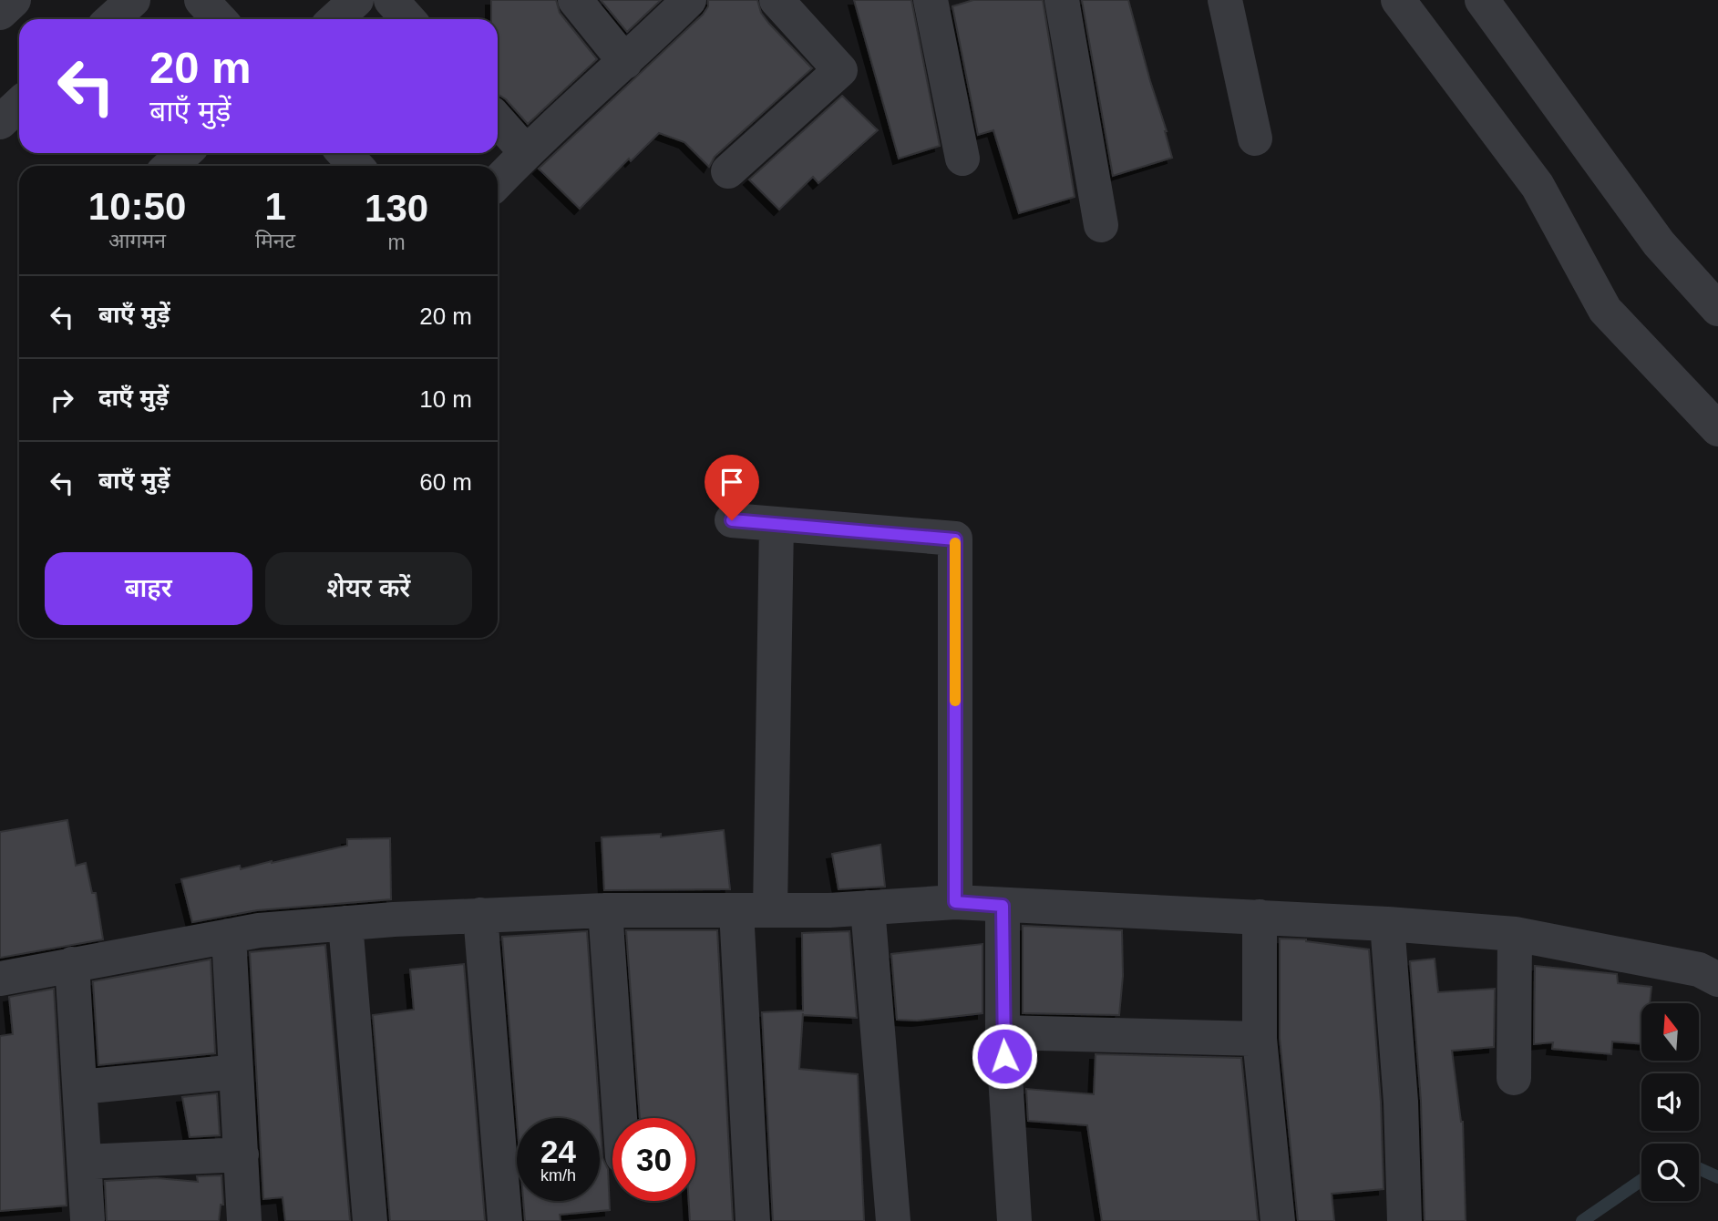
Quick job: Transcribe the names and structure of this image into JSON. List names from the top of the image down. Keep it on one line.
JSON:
{"north":"top","page":{"turn":["20 m","बाएँ मुड़ें"],"eta":["10:50","आगमन","1","मिनट","130","m"],"list":[{"name":"बाएँ मुड़ें","value":"20 m"},{"name":"दाएँ मुड़ें","value":"10 m"},{"name":"बाएँ मुड़ें","value":"60 m"}],"buttons":["बाहर","शेयर करें"],"speed":"24 km/h","limit":"30"}}
